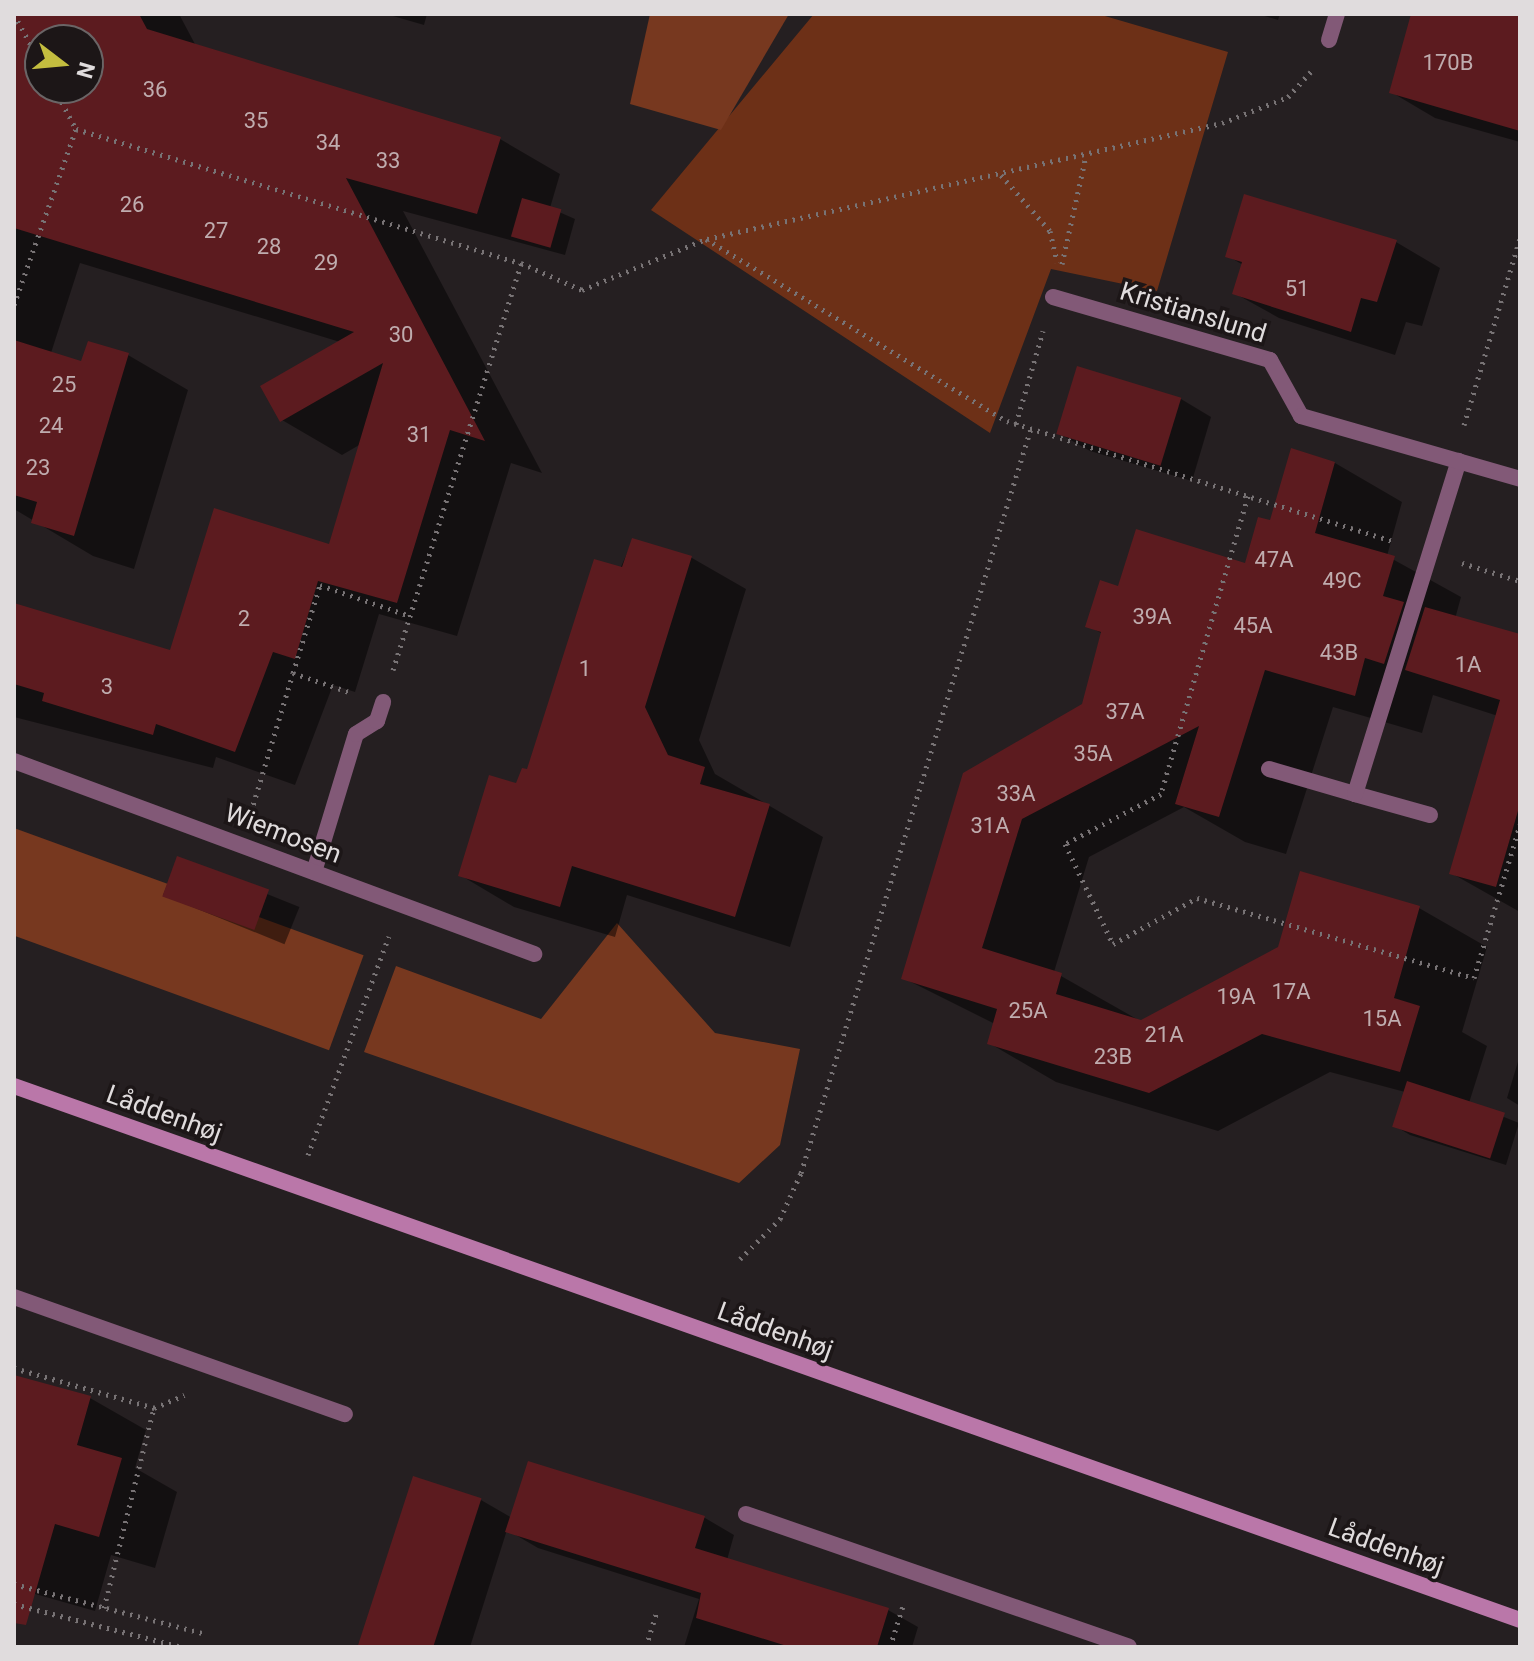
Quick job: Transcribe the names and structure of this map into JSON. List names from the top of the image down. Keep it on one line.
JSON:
{"streets":{"street":["Kristianslund","Wiemosen","Låddenhøj"]},"house_numbers":["170B","36","35","34","33","26","27","28","29","51","30","25","24","31","23","47A","49C","39A","2","45A","43B","1A","1","3","37A","35A","33A","31A","17A","19A","25A","15A","21A","23B"],"north":"right"}
